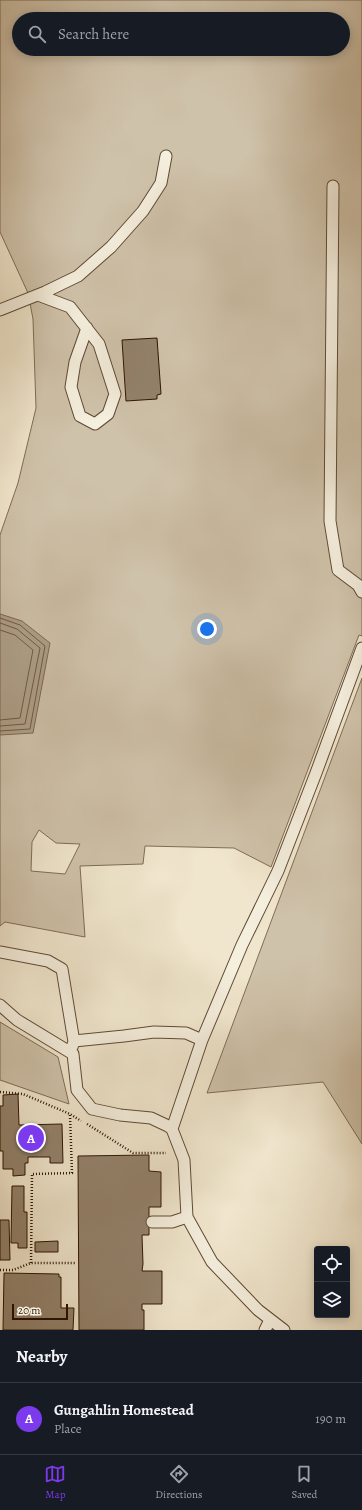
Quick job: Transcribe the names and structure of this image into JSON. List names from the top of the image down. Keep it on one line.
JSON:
{"scale_bar":"20 m","page":{"search":"Search here","pins":"A","scale":"20 m","heading":"Nearby","list":[{"mark":"A","name":"Gungahlin Homestead","note":"Place","value":"190 m"}],"nav":["Map","Directions","Saved"]}}
